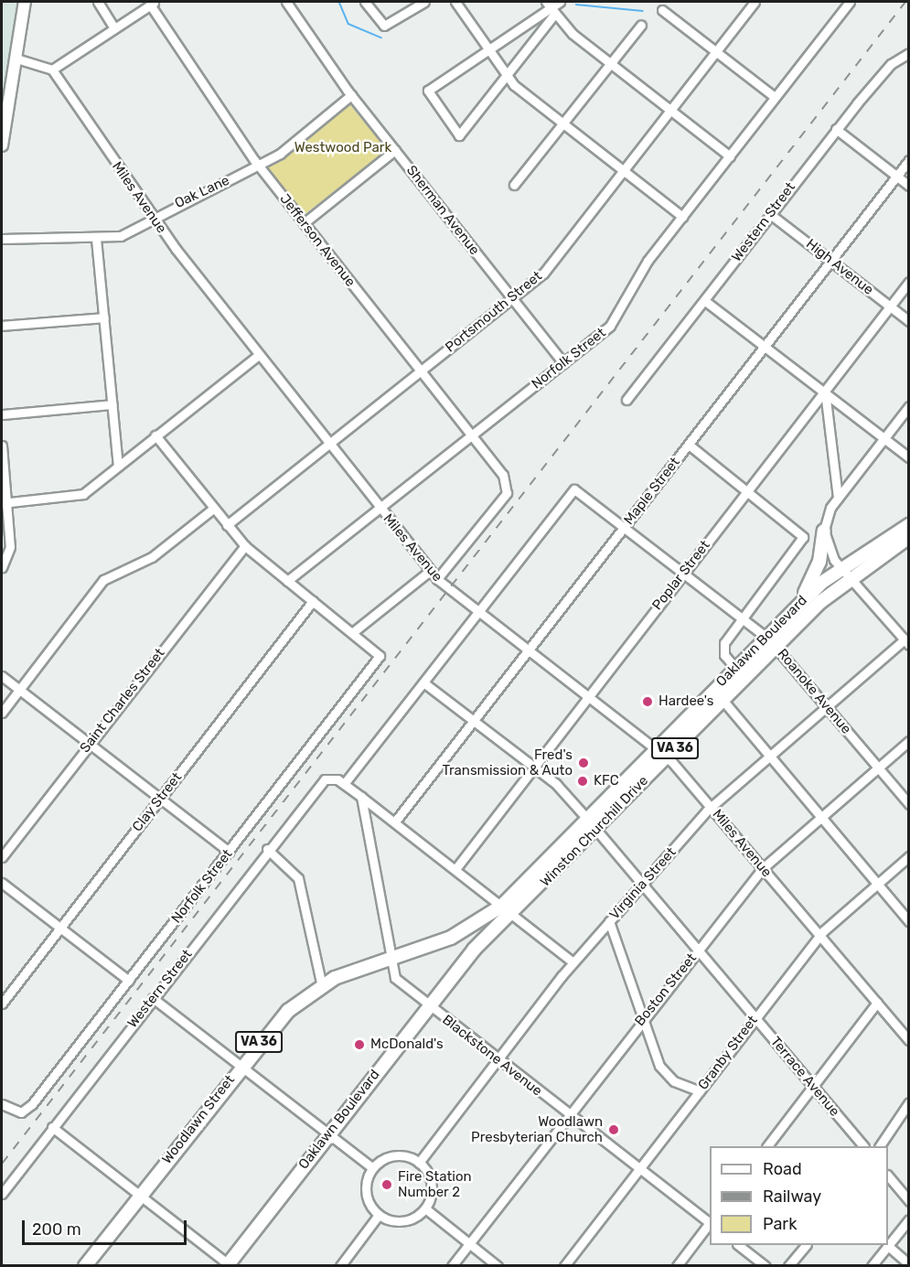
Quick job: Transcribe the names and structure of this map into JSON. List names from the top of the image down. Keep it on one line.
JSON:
{"streets":{"highway":["Oaklawn Boulevard","VA 36","Winston Churchill Drive","Woodlawn Street"],"street":["Oak Lane","Miles Avenue","Sherman Avenue","Western Street","Jefferson Avenue","High Avenue","Portsmouth Street","Norfolk Street","Maple Street","Poplar Street","Roanoke Avenue","Saint Charles Street","Clay Street","Virginia Street","Boston Street","Granby Street","Blackstone Avenue","Terrace Avenue"]},"crossings":[["Oak Lane","Miles Avenue"],["Oak Lane","Sherman Avenue"],["Oak Lane","Jefferson Avenue"],["Miles Avenue","Jefferson Avenue"],["Miles Avenue","Portsmouth Street"],["Miles Avenue","Norfolk Street"],["Miles Avenue","Maple Street"],["Miles Avenue","Poplar Street"],["Miles Avenue","Oaklawn Boulevard"],["Miles Avenue","Roanoke Avenue"],["Miles Avenue","Winston Churchill Drive"],["Miles Avenue","Virginia Street"],["Miles Avenue","Boston Street"],["Miles Avenue","Granby Street"],["Sherman Avenue","Portsmouth Street"],["Sherman Avenue","Norfolk Street"],["Western Street","High Avenue"],["Jefferson Avenue","Portsmouth Street"],["Jefferson Avenue","Norfolk Street"],["High Avenue","Maple Street"],["High Avenue","Poplar Street"],["Maple Street","Roanoke Avenue"],["Poplar Street","Roanoke Avenue"],["Oaklawn Boulevard","Roanoke Avenue"],["Oaklawn Boulevard","VA 36"],["Oaklawn Boulevard","Winston Churchill Drive"],["Oaklawn Boulevard","Blackstone Avenue"],["Oaklawn Boulevard","Woodlawn Street"],["Roanoke Avenue","Winston Churchill Drive"],["Roanoke Avenue","Virginia Street"],["Roanoke Avenue","Boston Street"],["Winston Churchill Drive","Terrace Avenue"],["Virginia Street","Blackstone Avenue"],["Virginia Street","Terrace Avenue"],["Boston Street","Blackstone Avenue"],["Boston Street","Terrace Avenue"],["Granby Street","Blackstone Avenue"],["Granby Street","Terrace Avenue"],["Blackstone Avenue","Woodlawn Street"]],"parks":["Westwood Park"],"places":["Hardee's","Fred's Transmission & Auto","KFC","McDonald's","Woodlawn Presbyterian Church","Fire Station Number 2"],"legend":["Road","Railway","Park"],"scale_bar":"200 m"}
